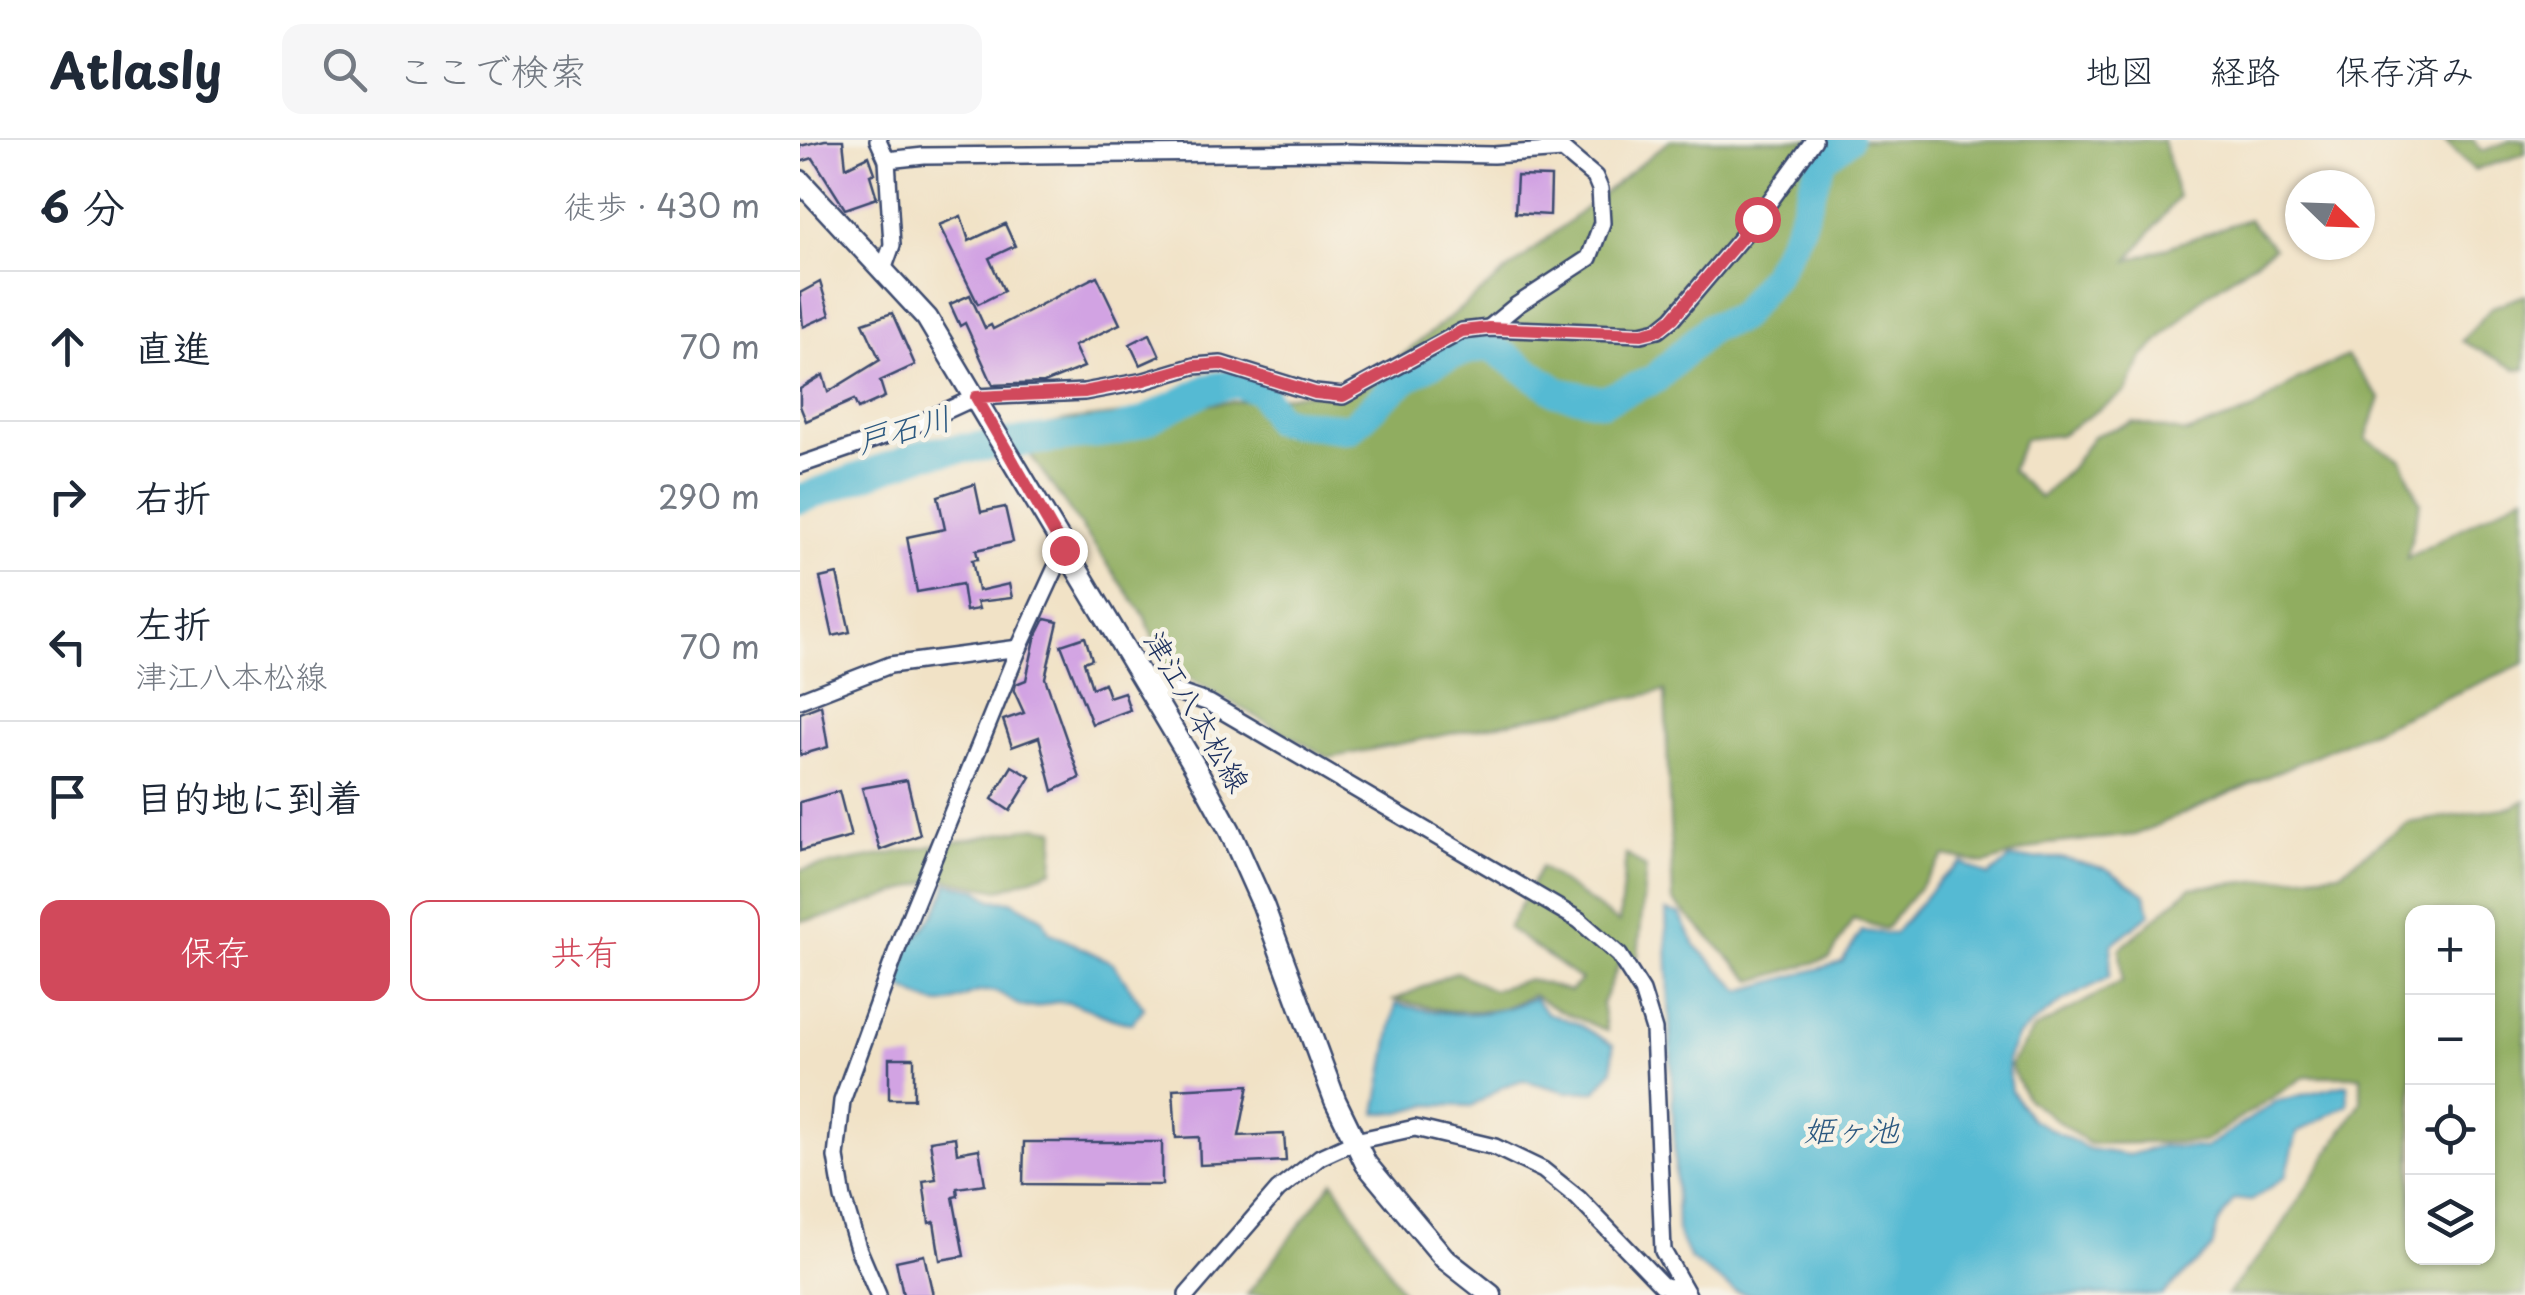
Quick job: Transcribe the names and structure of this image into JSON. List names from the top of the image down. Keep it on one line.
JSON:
{"streets":{"main road":["津江八本松線"]},"water":["戸石川","姫ヶ池"],"north":"bottom right","page":{"header":"Atlasly","search":"ここで検索","nav":["地図","経路","保存済み"],"heading":["6 分","徒歩 · 430 m"],"list":[["直進","70 m"],["右折","290 m"],["左折","津江八本松線","70 m"],"目的地に到着"],"buttons":["保存","共有"],"map_buttons":["+","−"]}}
